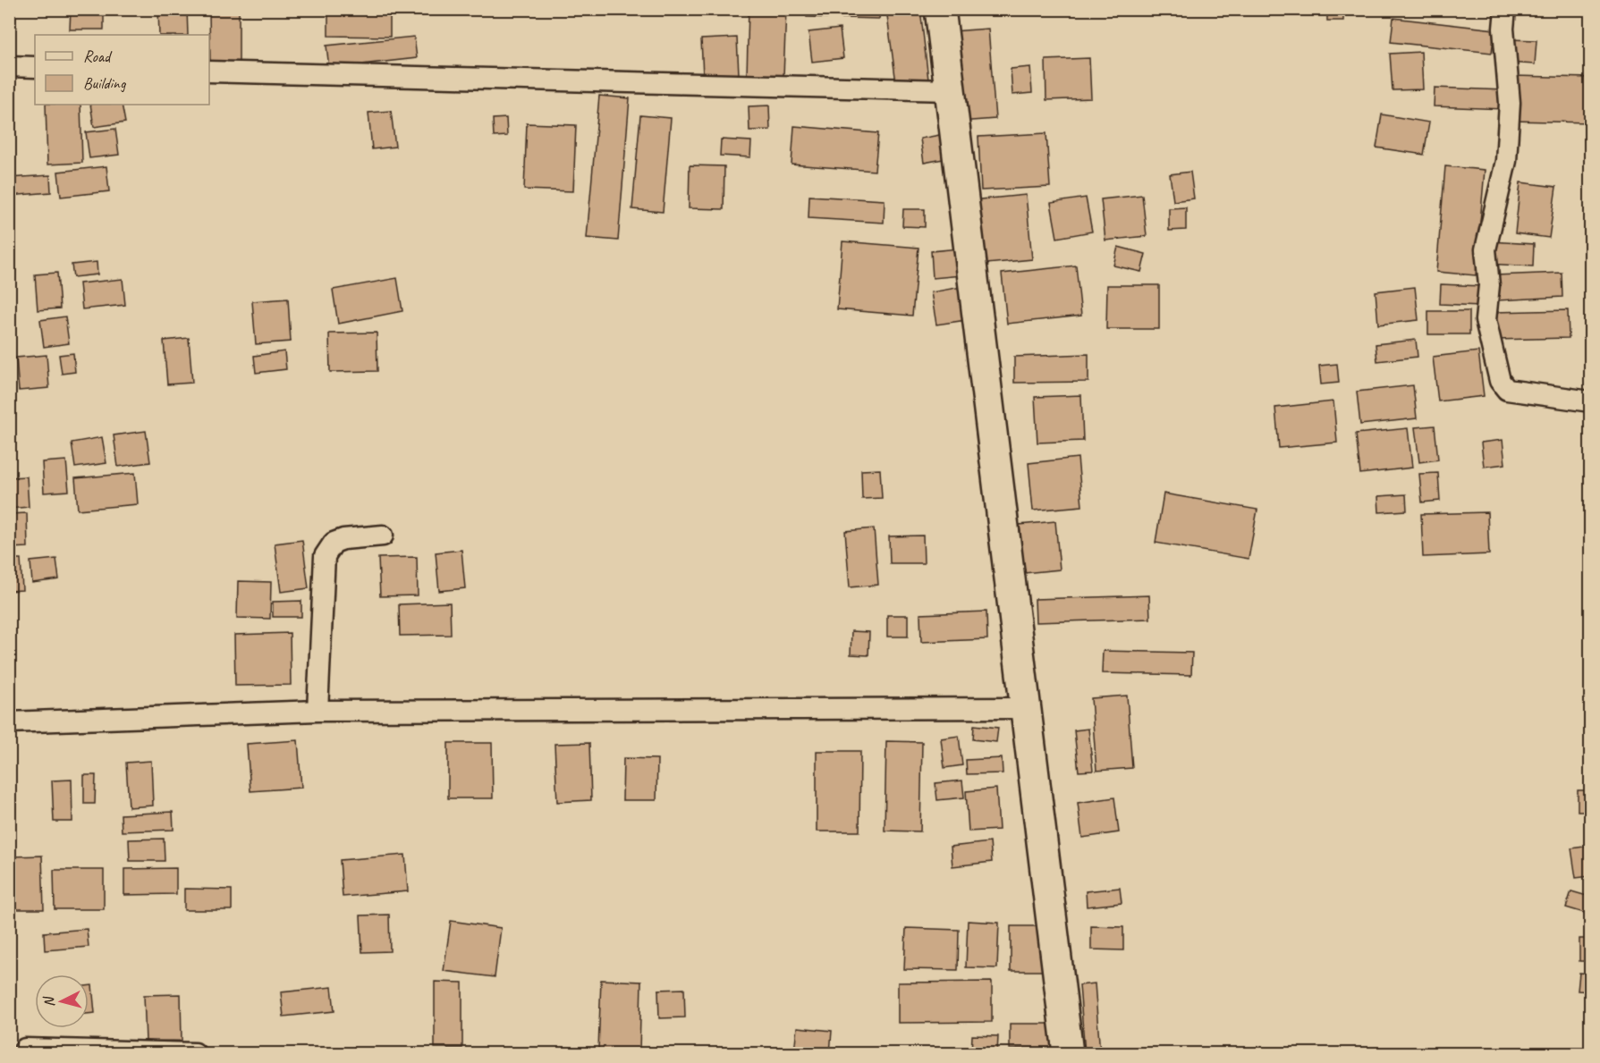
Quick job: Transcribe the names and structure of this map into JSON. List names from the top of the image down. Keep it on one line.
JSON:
{"legend":["Road","Building"],"north":"left"}
